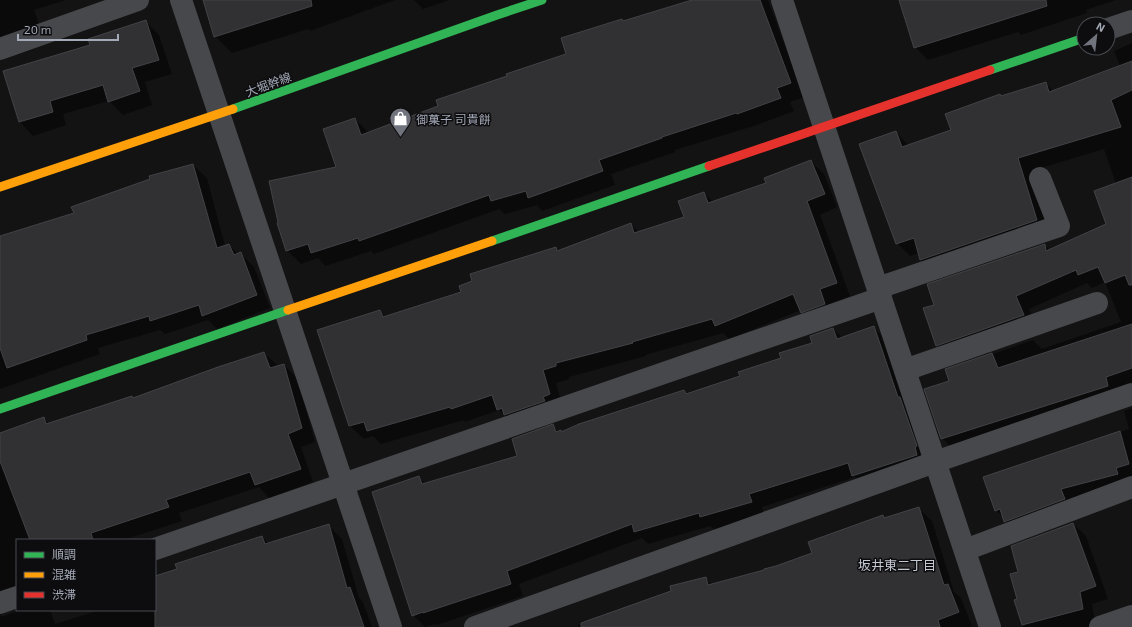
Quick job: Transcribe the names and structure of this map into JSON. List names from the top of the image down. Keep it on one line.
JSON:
{"streets":{"street":["大堀幹線"]},"districts":["坂井東二丁目"],"places":{"shop":["御菓子 司貴餅"]},"legend":["順調","混雑","渋滞"],"scale_bar":"20 m","north":"top right"}
